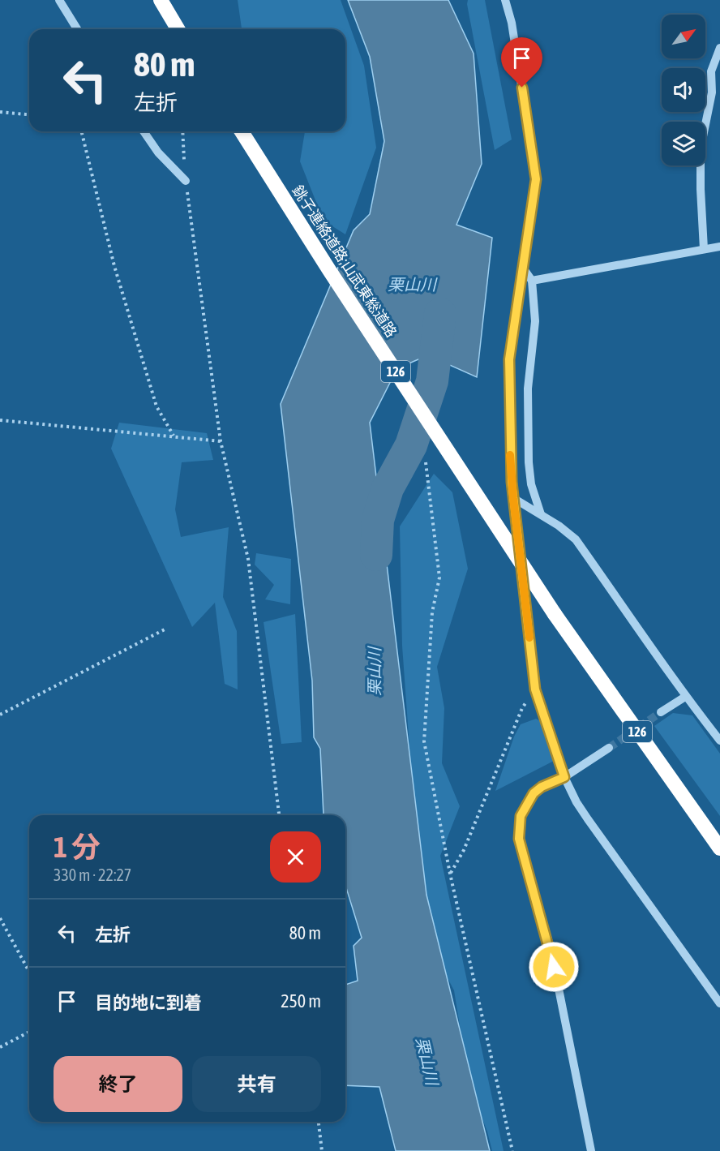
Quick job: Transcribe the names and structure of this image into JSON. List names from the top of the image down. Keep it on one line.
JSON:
{"streets":{"highway":["銚子連絡道路;山武東総道路","126"]},"water":["栗山川"],"north":"top right","page":{"turn":["80 m","左折"],"heading":["1 分","330 m · 22:27"],"list":[{"name":"左折","value":"80 m"},{"name":"目的地に到着","value":"250 m"}],"buttons":["終了","共有"]}}
